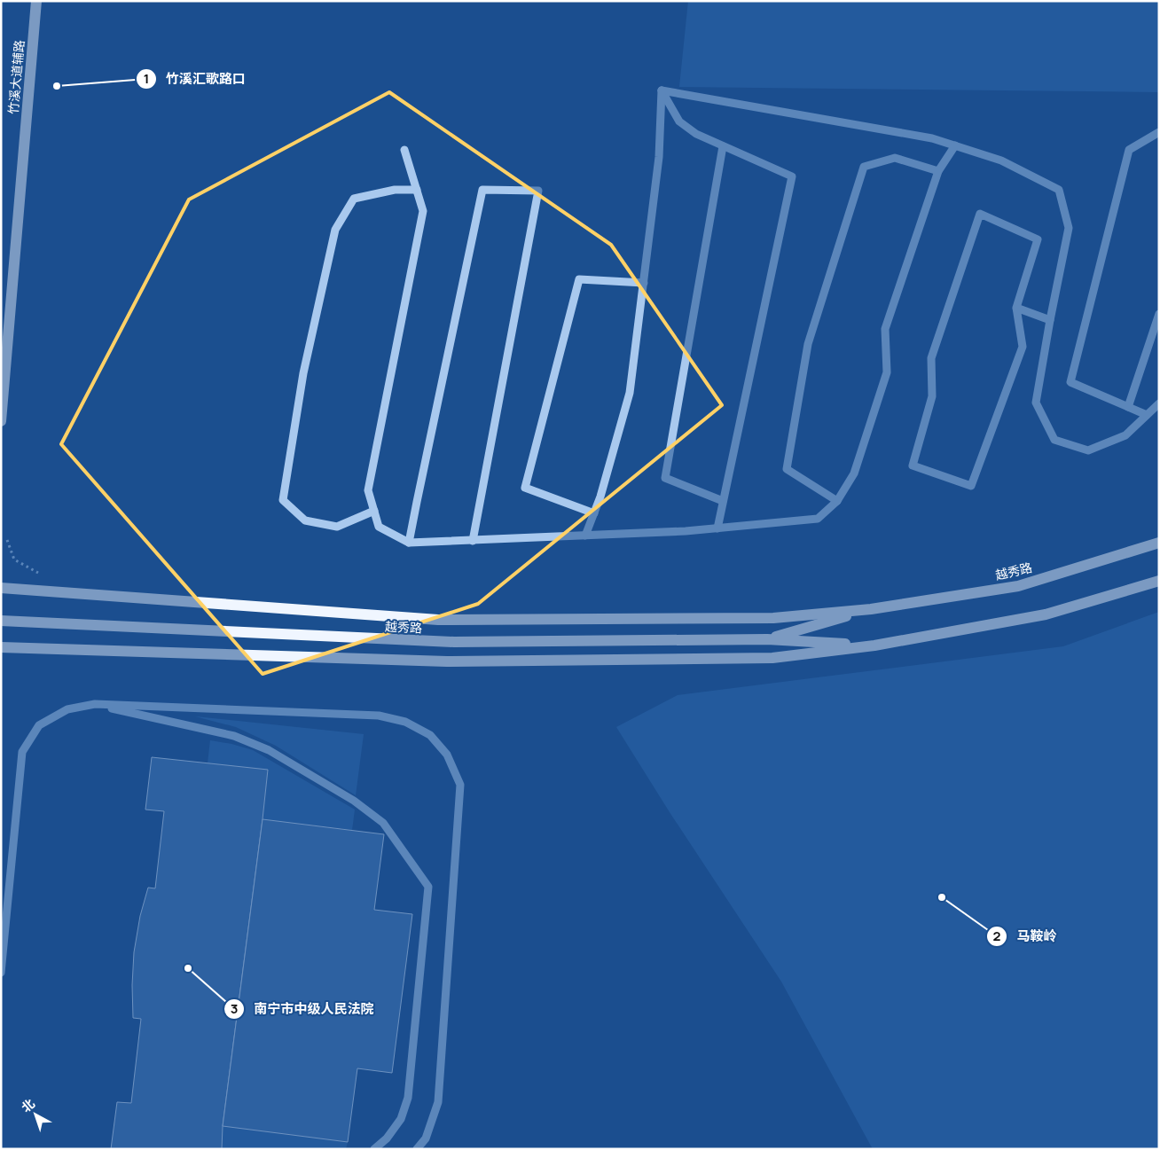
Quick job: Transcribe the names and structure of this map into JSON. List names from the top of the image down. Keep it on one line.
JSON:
{"streets":{"main road":["竹溪大道辅路","越秀路"]},"places":["竹溪汇歌路口","马鞍岭","南宁市中级人民法院"],"north":"top left"}
